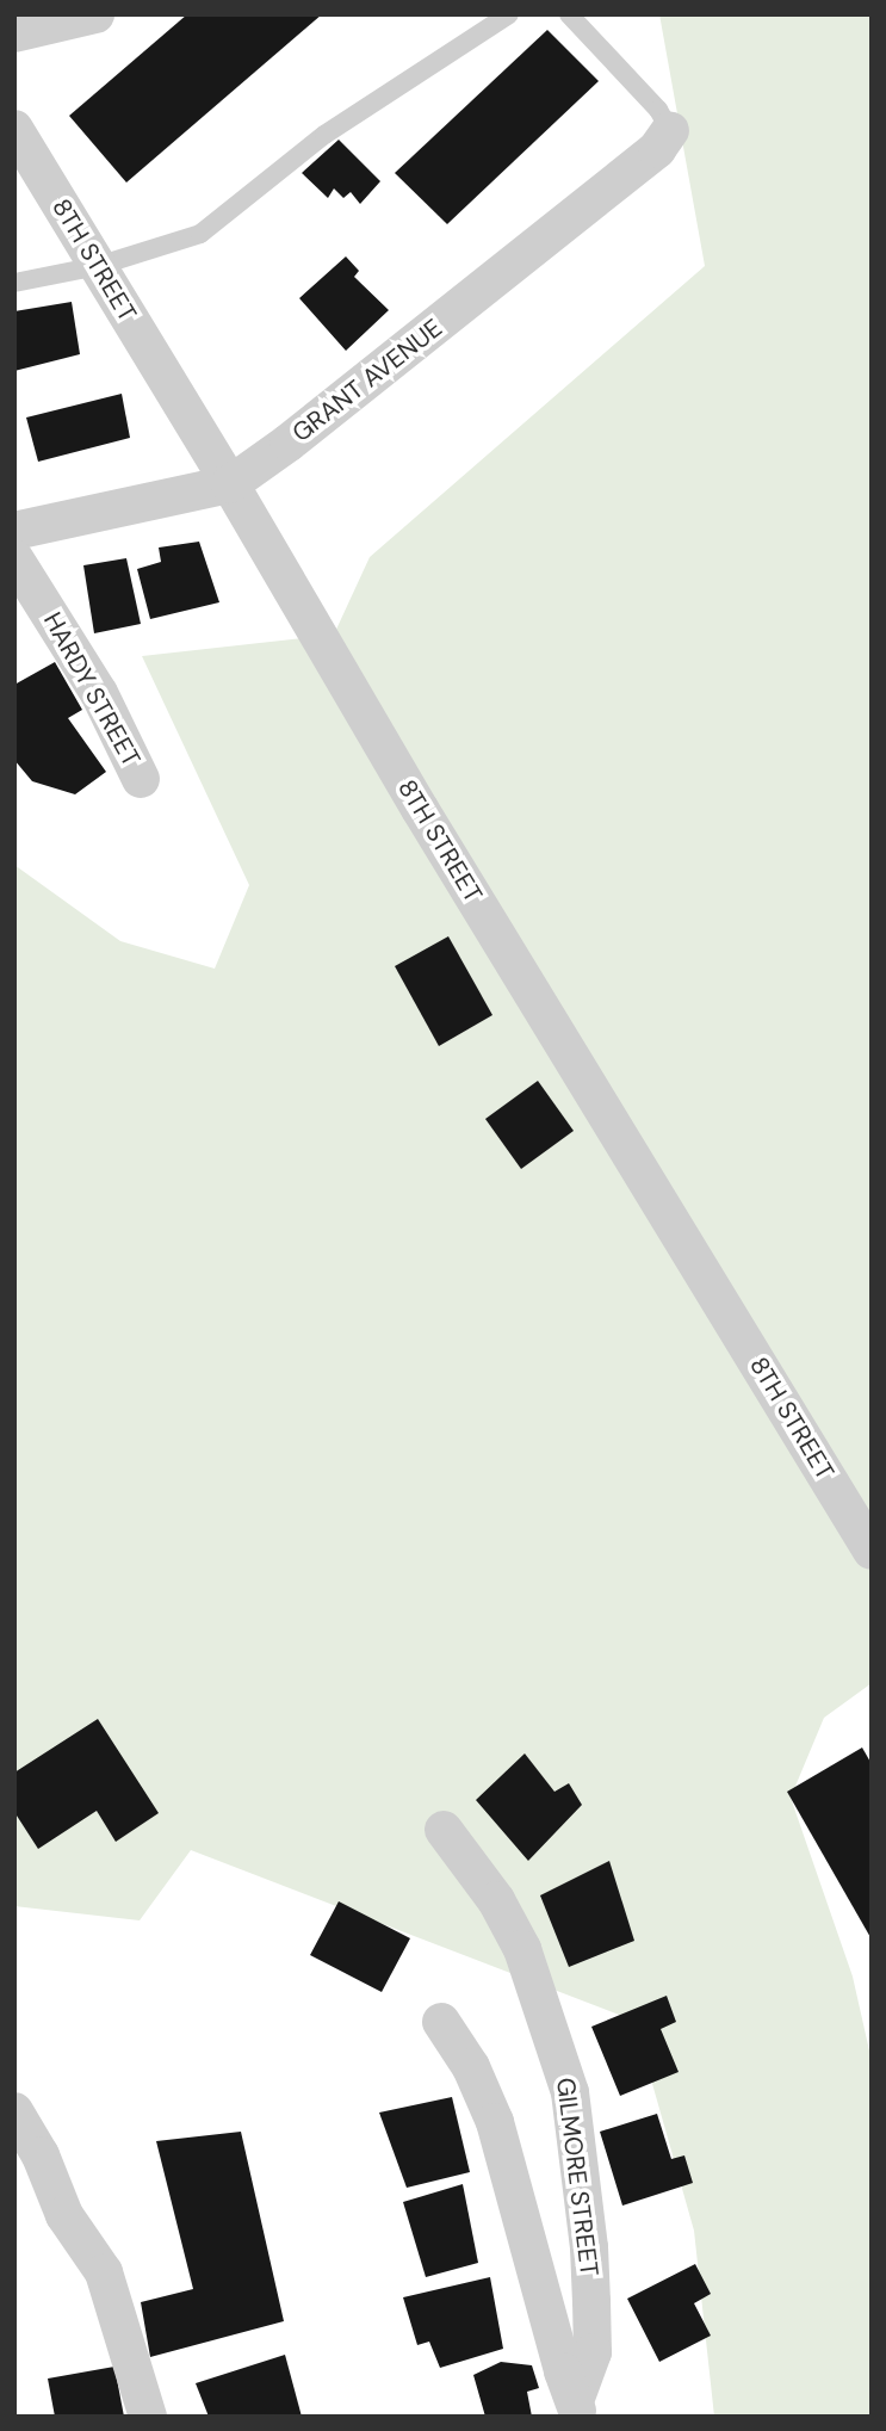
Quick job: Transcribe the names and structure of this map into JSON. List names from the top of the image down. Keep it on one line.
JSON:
{"streets":{"street":["8TH STREET","GRANT AVENUE","HARDY STREET","GILMORE STREET"]},"crossings":[["8TH STREET","GRANT AVENUE"]]}
